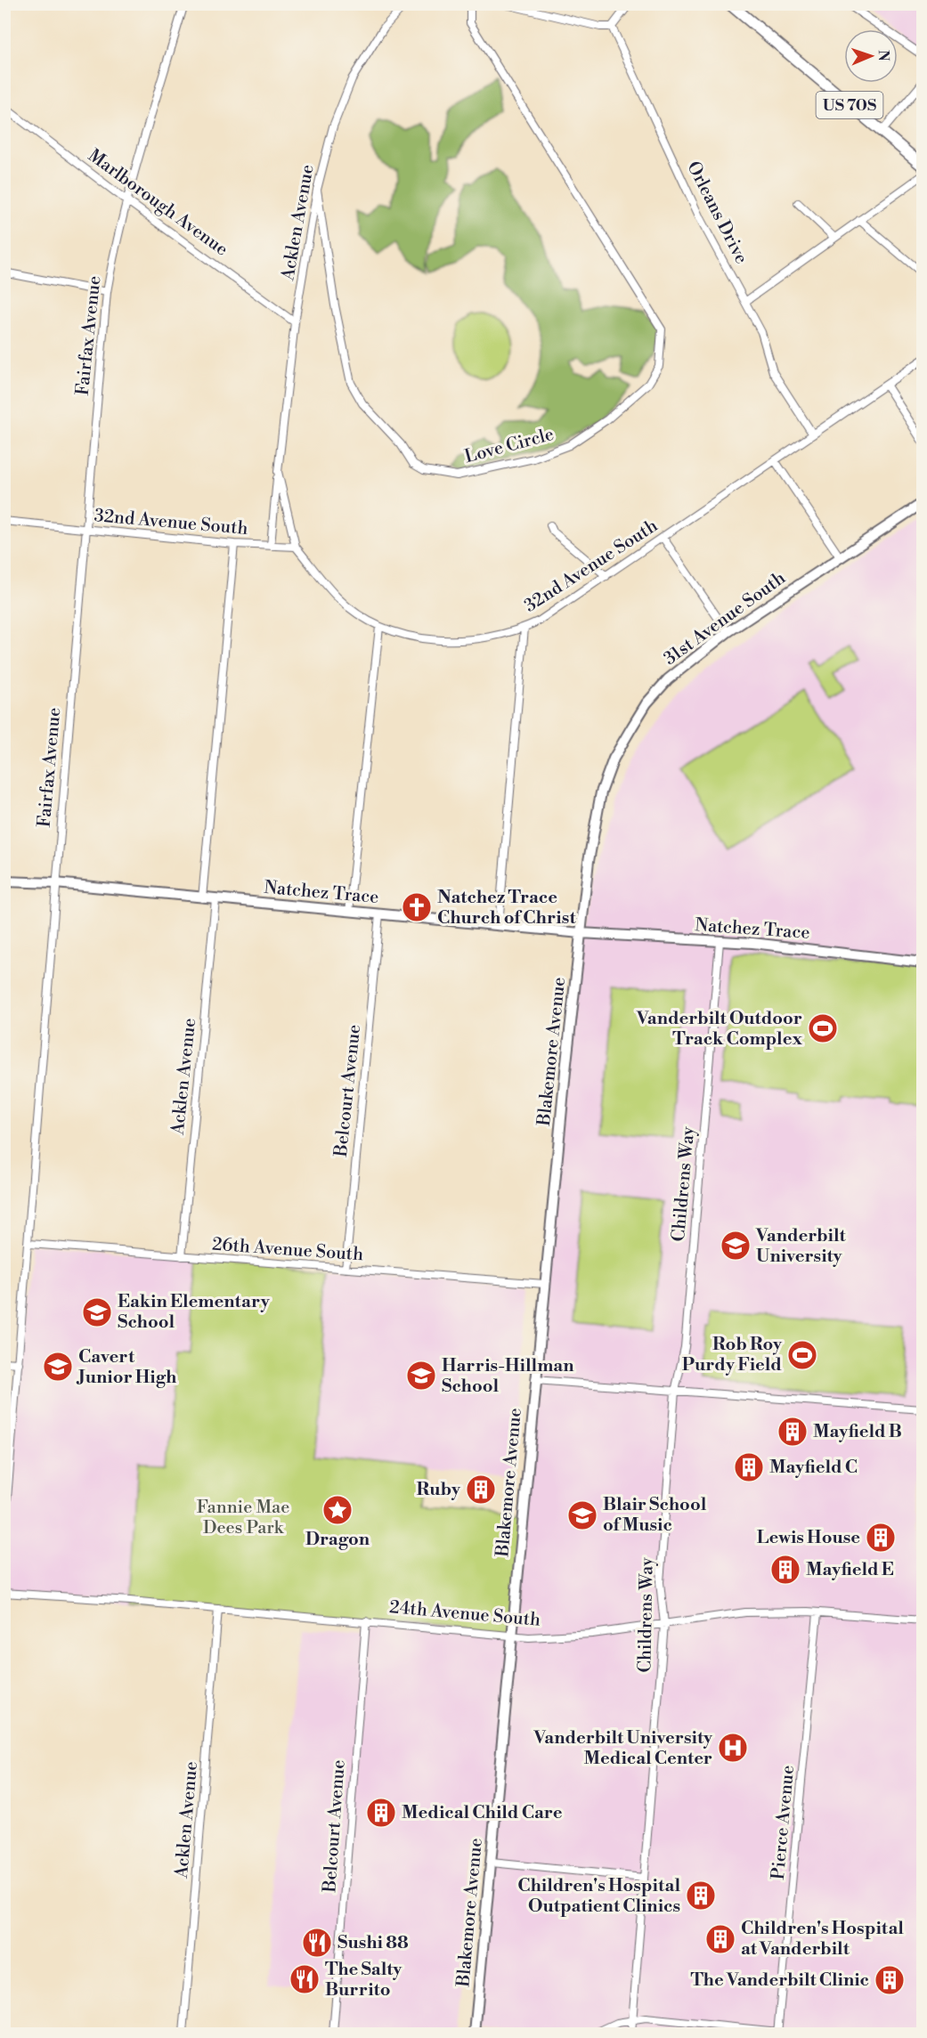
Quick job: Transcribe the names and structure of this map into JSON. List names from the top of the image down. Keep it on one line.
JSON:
{"streets":{"main road":["US 70S","31st Avenue South","Natchez Trace","Blakemore Avenue"],"street":["Marlborough Avenue","Orleans Drive","Acklen Avenue","Fairfax Avenue","Love Circle","32nd Avenue South","Belcourt Avenue","Childrens Way","26th Avenue South","24th Avenue South","Pierce Avenue"]},"crossings":[["Marlborough Avenue","Acklen Avenue"],["Marlborough Avenue","Fairfax Avenue"],["Orleans Drive","32nd Avenue South"],["Acklen Avenue","Love Circle"],["Acklen Avenue","32nd Avenue South"],["Acklen Avenue","Natchez Trace"],["Acklen Avenue","26th Avenue South"],["Acklen Avenue","24th Avenue South"],["Fairfax Avenue","32nd Avenue South"],["Fairfax Avenue","Natchez Trace"],["Fairfax Avenue","26th Avenue South"],["31st Avenue South","Natchez Trace"],["31st Avenue South","Blakemore Avenue"],["Natchez Trace","Blakemore Avenue"],["Natchez Trace","Belcourt Avenue"],["Natchez Trace","Childrens Way"],["Blakemore Avenue","26th Avenue South"],["Blakemore Avenue","24th Avenue South"],["Belcourt Avenue","26th Avenue South"],["Belcourt Avenue","24th Avenue South"],["Childrens Way","24th Avenue South"],["24th Avenue South","Pierce Avenue"]],"parks":["Fannie Mae Dees Park"],"places":{"church":["Natchez Trace Church of Christ"],"sports":["Vanderbilt Outdoor Track Complex","Rob Roy Purdy Field"],"school or university":["Vanderbilt University","Eakin Elementary School","Cavert Junior High","Harris-Hillman School","Blair School of Music"],"building":["Mayfield B","Mayfield C","Ruby","Lewis House","Mayfield E","Medical Child Care","Children's Hospital Outpatient Clinics","Children's Hospital at Vanderbilt","The Vanderbilt Clinic"],"place":["Dragon"],"hospital":["Vanderbilt University Medical Center"],"restaurant":["Sushi 88","The Salty Burrito"]},"north":"right"}
